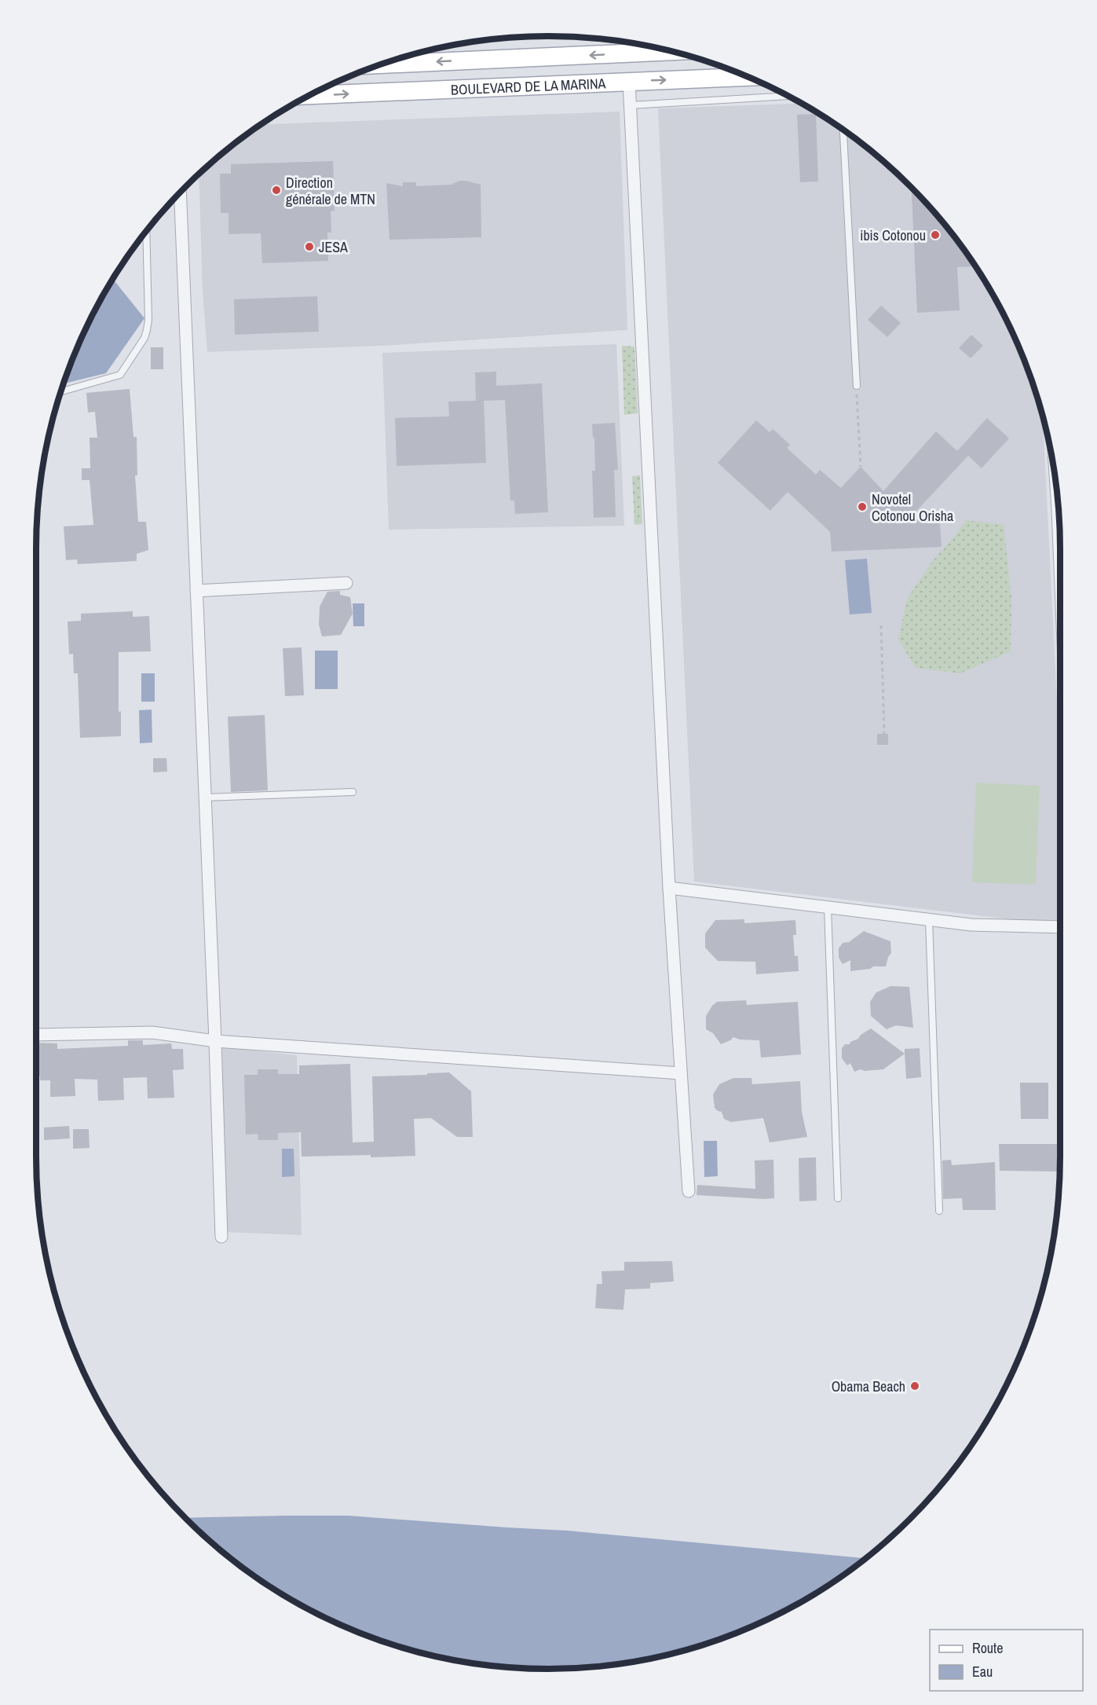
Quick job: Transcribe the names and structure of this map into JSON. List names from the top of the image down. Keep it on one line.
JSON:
{"streets":{"main road":["BOULEVARD DE LA MARINA"]},"places":["Direction générale de MTN","ibis Cotonou","JESA","Novotel Cotonou Orisha","Obama Beach"],"legend":["Route","Eau"]}
